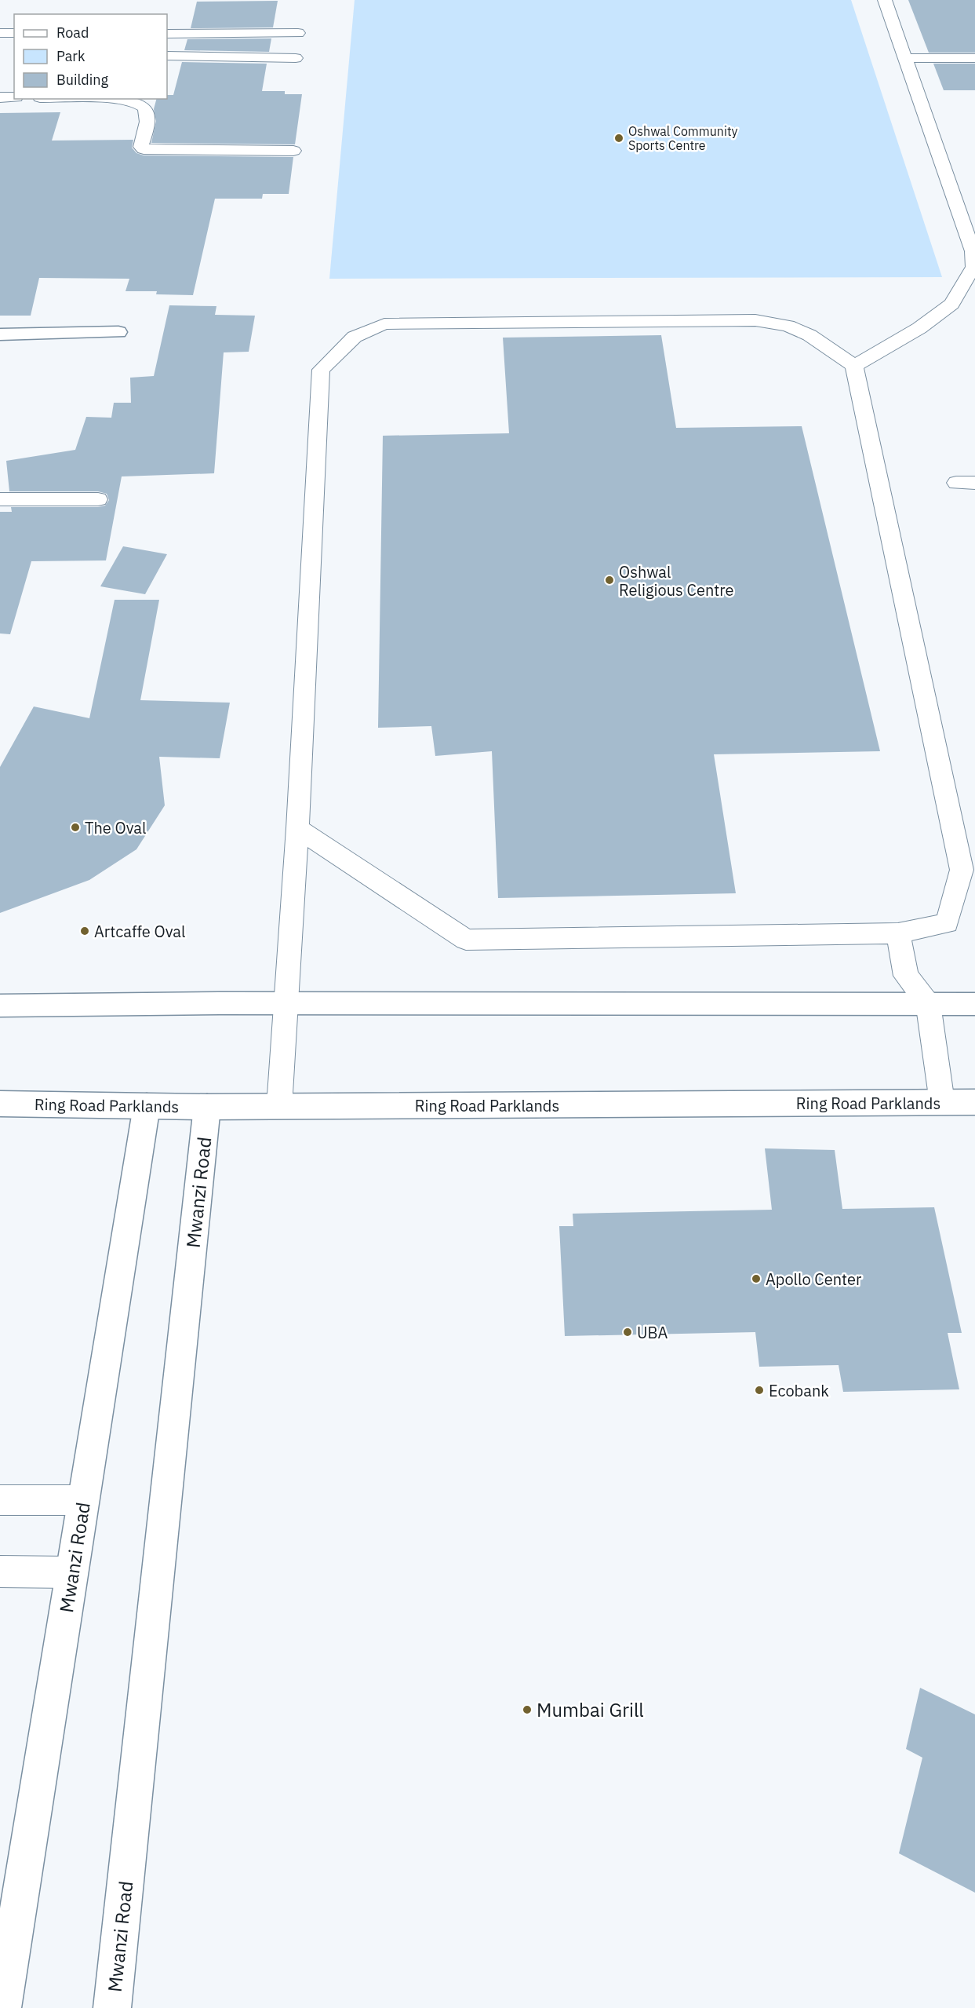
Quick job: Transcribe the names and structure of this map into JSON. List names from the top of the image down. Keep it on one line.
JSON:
{"streets":{"street":["Ring Road Parklands","Mwanzi Road"]},"crossings":[["Ring Road Parklands","Mwanzi Road"]],"places":["Oshwal Community Sports Centre","Oshwal Religious Centre","The Oval","Artcaffe Oval","Apollo Center","UBA","Ecobank","Mumbai Grill"],"legend":["Road","Park","Building"]}
